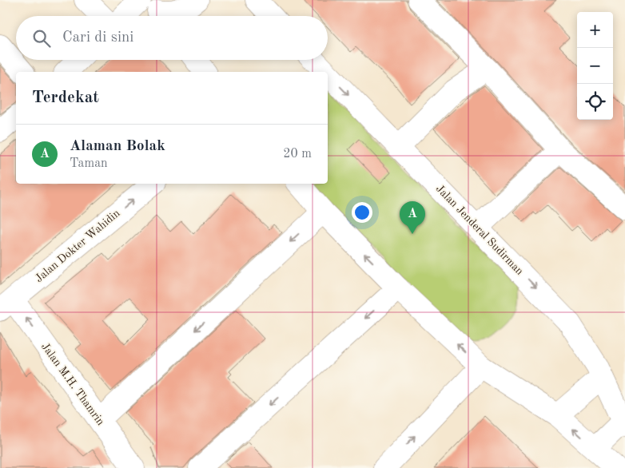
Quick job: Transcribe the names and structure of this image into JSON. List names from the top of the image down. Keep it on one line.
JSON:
{"streets":{"main road":["Jalan Jenderal Sudirman","Jalan Dokter Wahidin","Jalan M.H. Thamrin"]},"crossings":[["Jalan Dokter Wahidin","Jalan M.H. Thamrin"]],"one_way":["Jalan M.H. Thamrin"],"page":{"map_buttons":["+","−"],"search":"Cari di sini","heading":"Terdekat","list":[{"mark":"A","name":"Alaman Bolak","note":"Taman","value":"20 m"}],"pins":"A"}}
